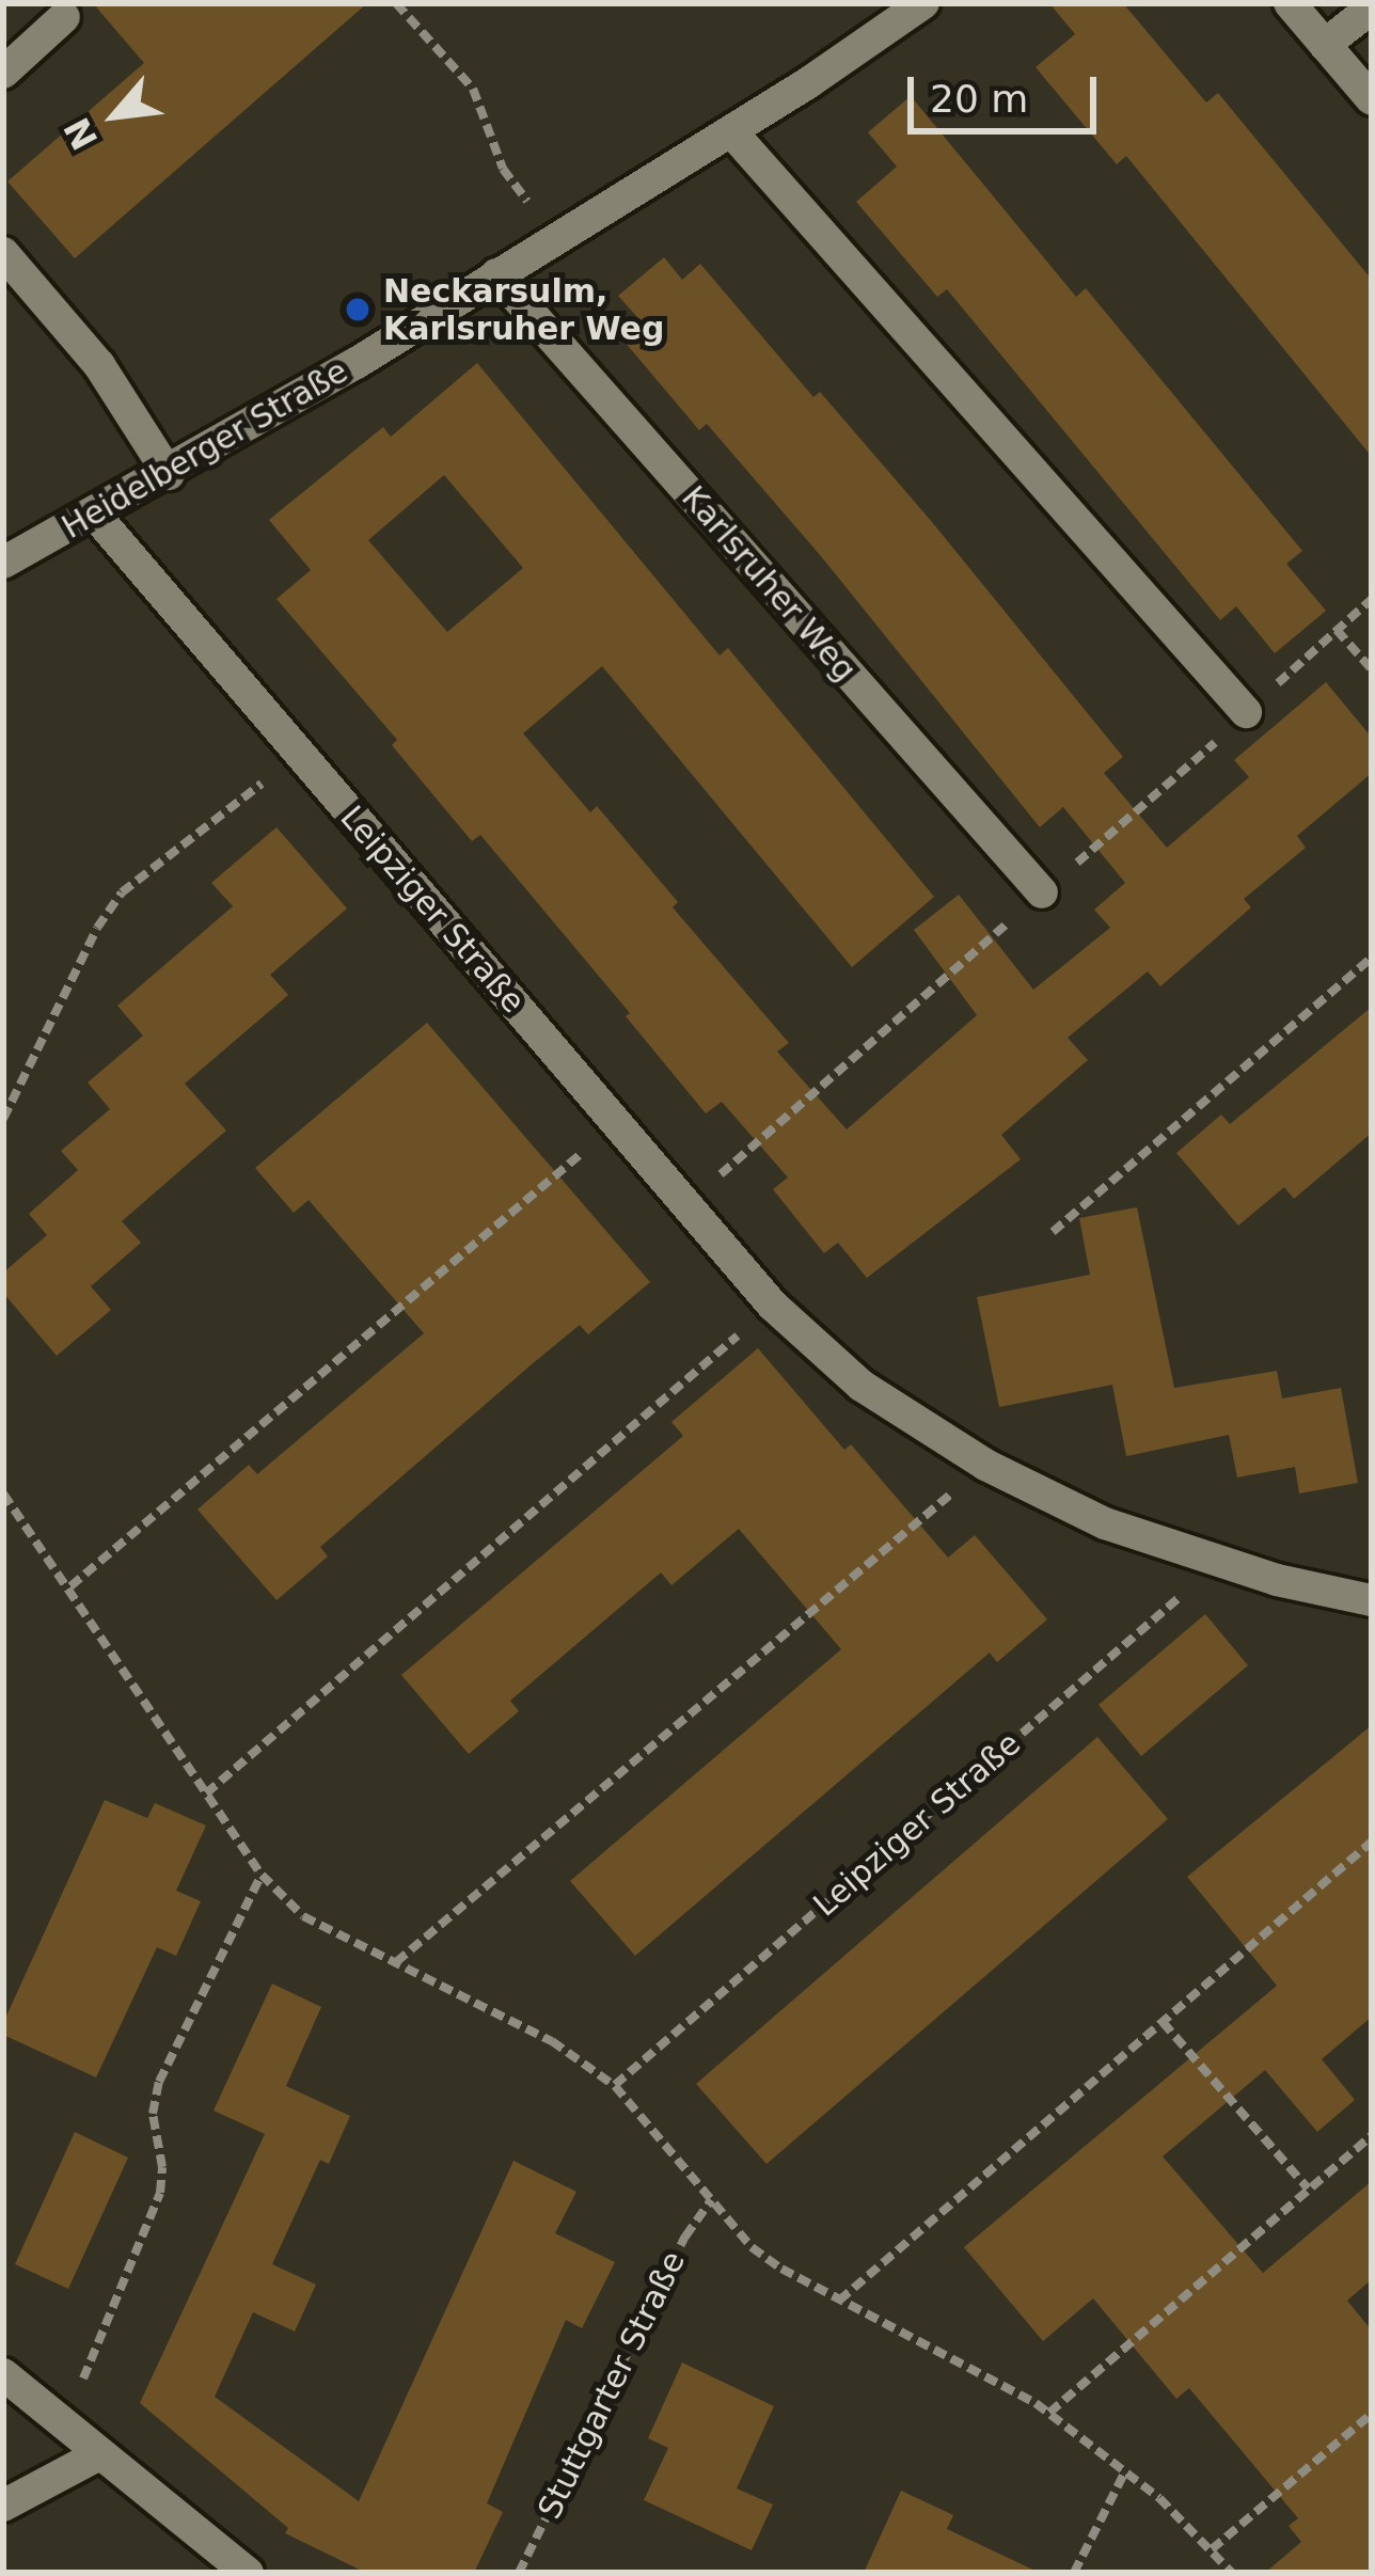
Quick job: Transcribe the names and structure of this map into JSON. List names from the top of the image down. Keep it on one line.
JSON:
{"streets":{"street":["Heidelberger Straße","Karlsruher Weg","Leipziger Straße"],"path":["Stuttgarter Straße"]},"crossings":[["Heidelberger Straße","Karlsruher Weg"],["Heidelberger Straße","Leipziger Straße"]],"places":["Neckarsulm, Karlsruher Weg"],"scale_bar":"20 m","north":"bottom left"}
